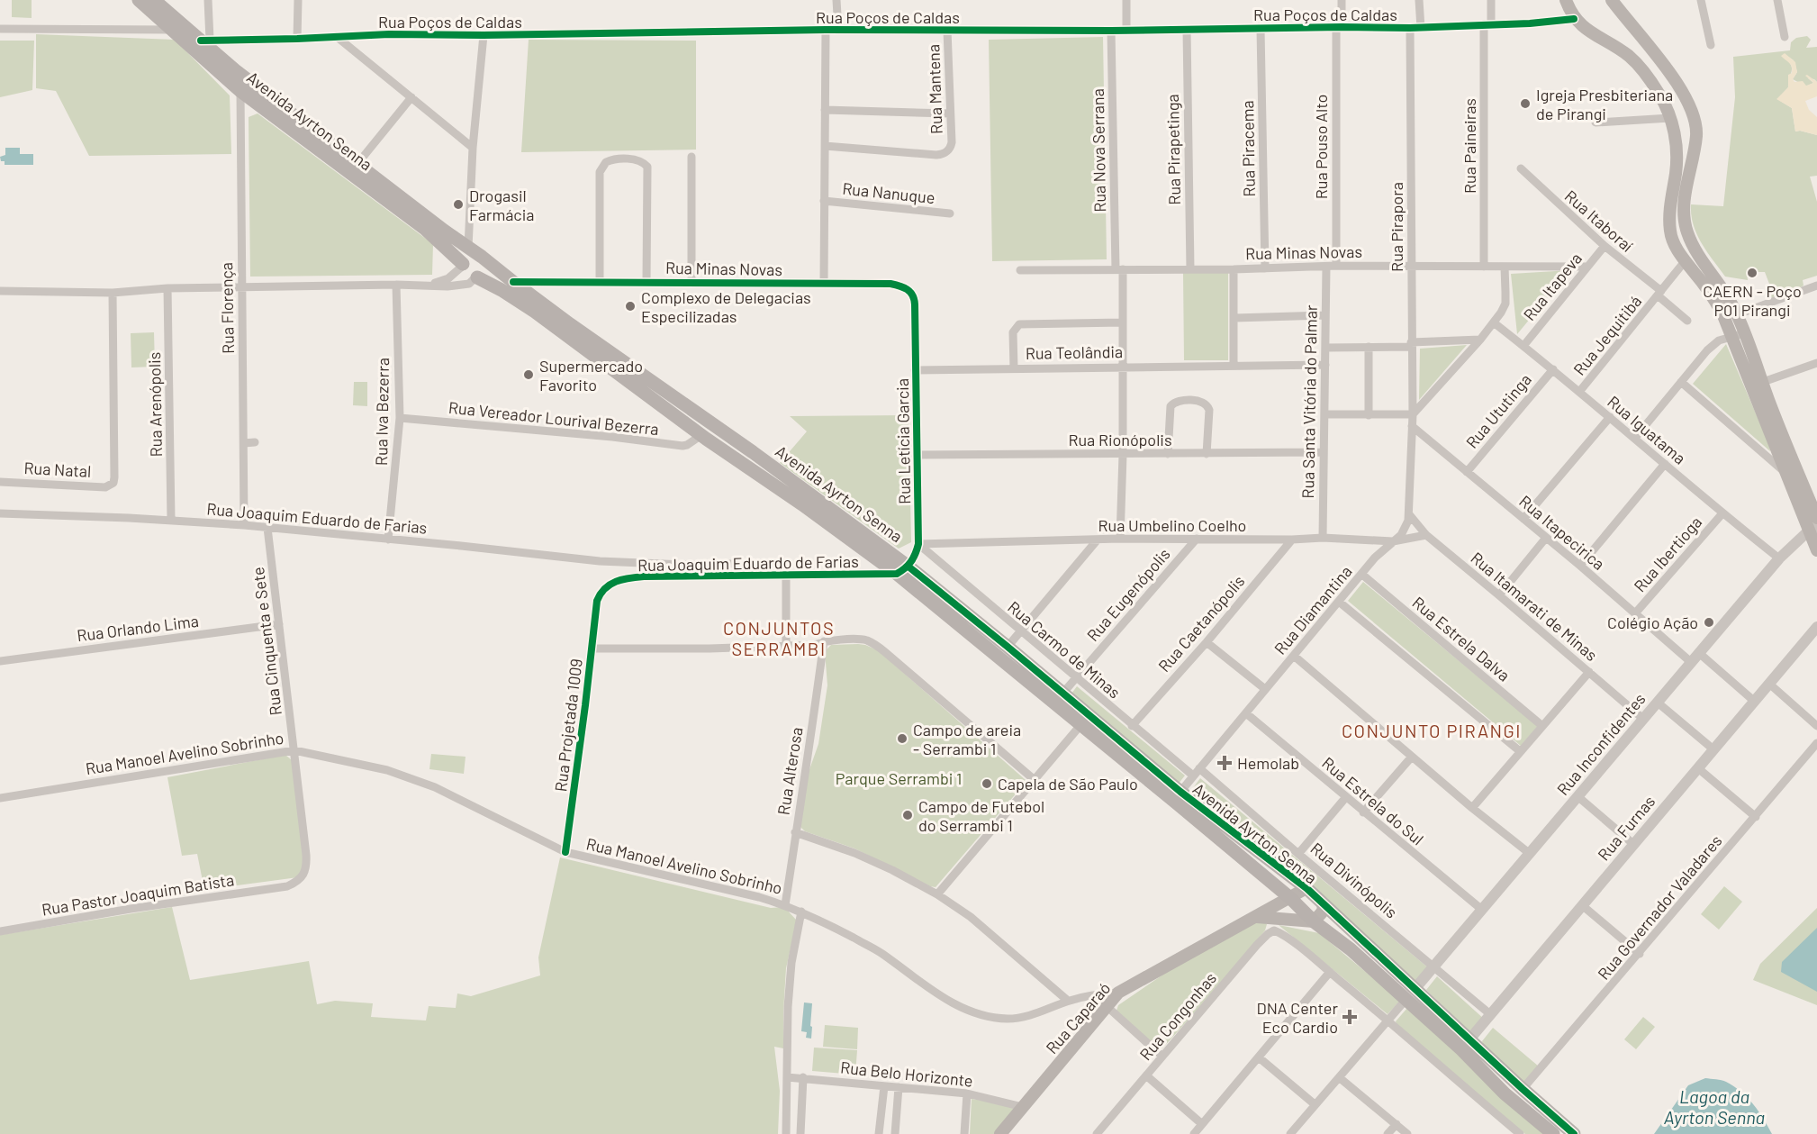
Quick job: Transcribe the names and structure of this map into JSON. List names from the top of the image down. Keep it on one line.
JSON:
{"streets":{"main road":["Avenida Ayrton Senna","Rua Caparaó"],"street":["Rua Poços de Caldas","Rua Mantena","Rua Paineiras","Rua Pouso Alto","Rua Piracema","Rua Pirapetinga","Rua Nova Serrana","Rua Nanuque","Rua Itaboraí","Rua Pirapora","Rua Minas Novas","Rua Itapeva","Rua Florença","Rua Jequitibá","Rua Teolândia","Rua Santa Vitória do Palmar","Rua Arenópolis","Rua Ututinga","Rua Iva Bezerra","Rua Vereador Lourival Bezerra","Rua Iguatama","Rua Rionópolis","Rua Letícia Garcia","Rua Natal","Rua Joaquim Eduardo de Farias","Rua Umbelino Coelho","Rua Itapecirica","Rua Ibertioga","Rua Eugenópolis","Rua Itamarati de Minas","Rua Diamantina","Rua Caetanópolis","Rua Orlando Lima","Rua Estrela Dalva","Rua Cinquenta e Sete","Rua Carmo de Minas","Rua Projetada 1009","Rua Inconfidentes","Rua Manoel Avelino Sobrinho","Rua Alterosa","Rua Estrela do Sul","Rua Furnas","Rua Divinópolis","Rua Pastor Joaquim Batista","Rua Governador Valadares","Rua Congonhas","Rua Belo Horizonte"]},"crossings":[["Rua Poços de Caldas","Rua Mantena"],["Rua Poços de Caldas","Avenida Ayrton Senna"],["Rua Poços de Caldas","Rua Paineiras"],["Rua Poços de Caldas","Rua Pouso Alto"],["Rua Poços de Caldas","Rua Piracema"],["Rua Poços de Caldas","Rua Pirapetinga"],["Rua Poços de Caldas","Rua Nova Serrana"],["Rua Poços de Caldas","Rua Pirapora"],["Avenida Ayrton Senna","Rua Minas Novas"],["Avenida Ayrton Senna","Rua Florença"],["Avenida Ayrton Senna","Rua Vereador Lourival Bezerra"],["Avenida Ayrton Senna","Rua Letícia Garcia"],["Avenida Ayrton Senna","Rua Joaquim Eduardo de Farias"],["Avenida Ayrton Senna","Rua Eugenópolis"],["Avenida Ayrton Senna","Rua Diamantina"],["Avenida Ayrton Senna","Rua Inconfidentes"],["Avenida Ayrton Senna","Rua Furnas"],["Avenida Ayrton Senna","Rua Governador Valadares"],["Avenida Ayrton Senna","Rua Caparaó"],["Rua Paineiras","Rua Minas Novas"],["Rua Pouso Alto","Rua Minas Novas"],["Rua Piracema","Rua Minas Novas"],["Rua Pirapetinga","Rua Minas Novas"],["Rua Nova Serrana","Rua Minas Novas"],["Rua Nova Serrana","Rua Teolândia"],["Rua Nova Serrana","Rua Rionópolis"],["Rua Nova Serrana","Rua Umbelino Coelho"],["Rua Itaboraí","Rua Itapeva"],["Rua Itaboraí","Rua Jequitibá"],["Rua Pirapora","Rua Minas Novas"],["Rua Pirapora","Rua Itapecirica"],["Rua Pirapora","Rua Diamantina"],["Rua Minas Novas","Rua Itapeva"],["Rua Minas Novas","Rua Santa Vitória do Palmar"],["Rua Minas Novas","Rua Letícia Garcia"],["Rua Itapeva","Rua Iguatama"],["Rua Florença","Rua Joaquim Eduardo de Farias"],["Rua Jequitibá","Rua Iguatama"],["Rua Teolândia","Rua Santa Vitória do Palmar"],["Rua Teolândia","Rua Letícia Garcia"],["Rua Santa Vitória do Palmar","Rua Rionópolis"],["Rua Santa Vitória do Palmar","Rua Umbelino Coelho"],["Rua Arenópolis","Rua Joaquim Eduardo de Farias"],["Rua Ututinga","Rua Iguatama"],["Rua Ututinga","Rua Itapecirica"],["Rua Iva Bezerra","Rua Vereador Lourival Bezerra"],["Rua Iva Bezerra","Rua Joaquim Eduardo de Farias"],["Rua Iguatama","Rua Ibertioga"],["Rua Iguatama","Rua Inconfidentes"],["Rua Rionópolis","Rua Letícia Garcia"],["Rua Letícia Garcia","Rua Joaquim Eduardo de Farias"],["Rua Letícia Garcia","Rua Umbelino Coelho"],["Rua Letícia Garcia","Rua Carmo de Minas"],["Rua Joaquim Eduardo de Farias","Rua Cinquenta e Sete"],["Rua Joaquim Eduardo de Farias","Rua Projetada 1009"],["Rua Umbelino Coelho","Rua Eugenópolis"],["Rua Umbelino Coelho","Rua Itamarati de Minas"],["Rua Umbelino Coelho","Rua Diamantina"],["Rua Umbelino Coelho","Rua Caetanópolis"],["Rua Umbelino Coelho","Rua Carmo de Minas"],["Rua Itapecirica","Rua Ibertioga"],["Rua Itapecirica","Rua Diamantina"],["Rua Itapecirica","Rua Inconfidentes"],["Rua Eugenópolis","Rua Carmo de Minas"],["Rua Itamarati de Minas","Rua Diamantina"],["Rua Itamarati de Minas","Rua Inconfidentes"],["Rua Diamantina","Rua Estrela Dalva"],["Rua Diamantina","Rua Carmo de Minas"],["Rua Diamantina","Rua Estrela do Sul"],["Rua Diamantina","Rua Divinópolis"],["Rua Caetanópolis","Rua Carmo de Minas"],["Rua Orlando Lima","Rua Cinquenta e Sete"],["Rua Cinquenta e Sete","Rua Manoel Avelino Sobrinho"],["Rua Cinquenta e Sete","Rua Pastor Joaquim Batista"],["Rua Projetada 1009","Rua Manoel Avelino Sobrinho"],["Rua Inconfidentes","Rua Estrela do Sul"],["Rua Inconfidentes","Rua Divinópolis"],["Rua Manoel Avelino Sobrinho","Rua Alterosa"],["Rua Manoel Avelino Sobrinho","Rua Caparaó"],["Rua Furnas","Rua Divinópolis"],["Rua Caparaó","Rua Belo Horizonte"]],"districts":["CONJUNTOS SERRAMBI","CONJUNTO PIRANGI"],"water":["Lagoa da Ayrton Senna"],"parks":["Parque Serrambi 1"],"places":{"other":["Igreja Presbiteriana de Pirangi","Drogasil Farmácia","CAERN - Poço P01 Pirangi","Complexo de Delegacias Especilizadas","Supermercado Favorito","Colégio Ação","Campo de areia - Serrambi 1","Capela de São Paulo","Campo de Futebol do Serrambi 1"],"health":["Hemolab","DNA Center Eco Cardio"]}}
